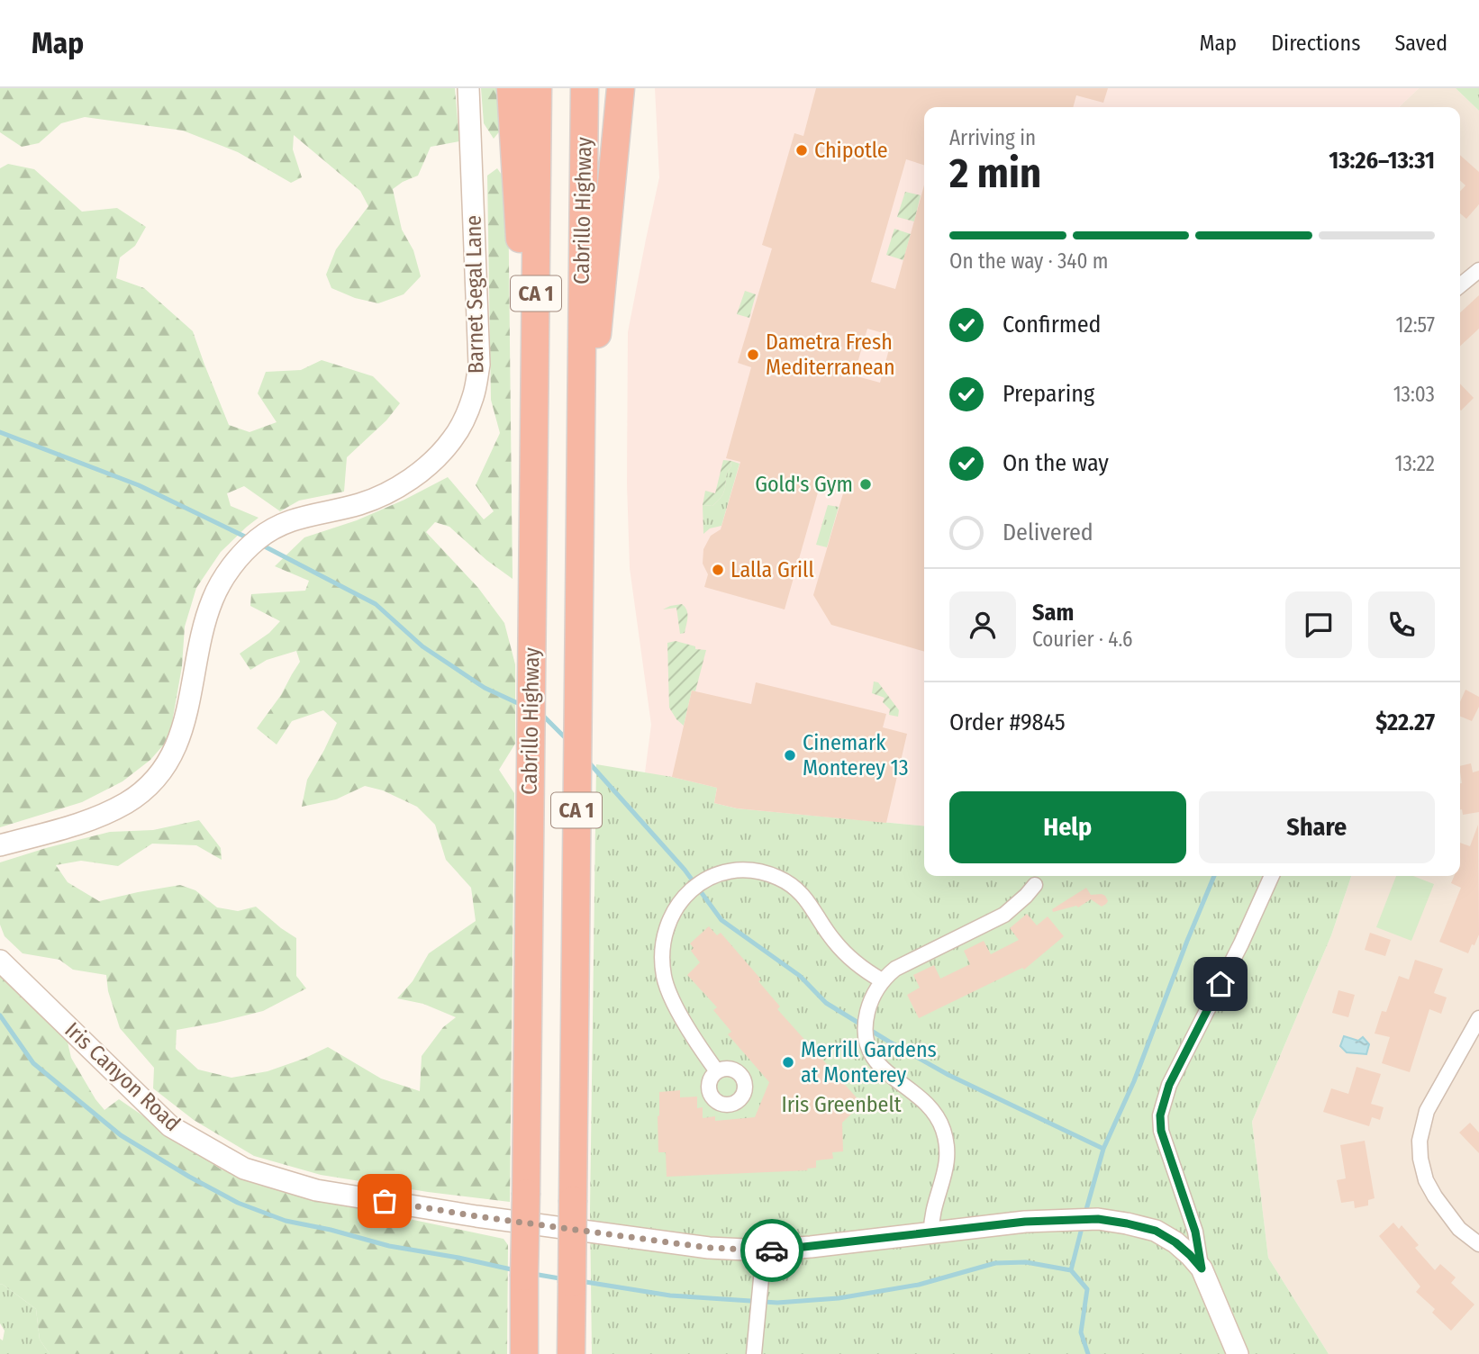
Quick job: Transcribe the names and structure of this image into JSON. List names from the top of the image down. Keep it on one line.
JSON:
{"streets":{"highway":["Cabrillo Highway","CA 1"],"street":["Barnet Segal Lane","Iris Canyon Road"]},"parks":["Iris Greenbelt"],"places":["Chipotle","Dametra Fresh Mediterranean","Gold's Gym","Lalla Grill","Cinemark Monterey 13","Merrill Gardens at Monterey"],"page":{"header":"Map","nav":["Map","Directions","Saved"],"heading":["2 min","Arriving in","13:26–13:31"],"panel":["Sam","Courier · 4.6","Order #9845","$22.27"],"bar":"On the way · 340 m","list":[["Confirmed","12:57"],["Preparing","13:03"],["On the way","13:22"],"Delivered"],"buttons":["Help","Share"]}}
